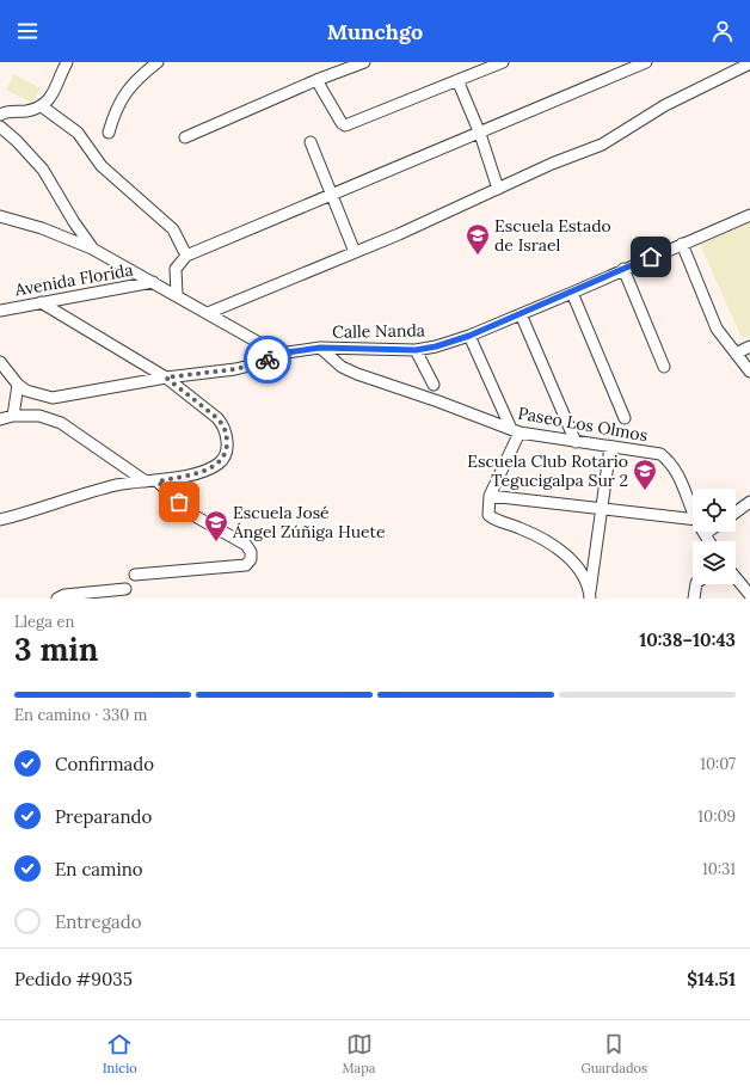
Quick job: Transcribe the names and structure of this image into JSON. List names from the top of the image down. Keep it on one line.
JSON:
{"streets":{"street":["Avenida Florida","Calle Nanda","Paseo Los Olmos"]},"crossings":[["Calle Nanda","Paseo Los Olmos"]],"places":{"school or university":["Escuela Estado de Israel","Escuela Club Rotario Tegucigalpa Sur 2","Escuela José Ángel Zúñiga Huete"]},"page":{"header":"Munchgo","heading":["3 min","Llega en","10:38–10:43"],"panel":["Pedido #9035","$14.51"],"bar":"En camino · 330 m","list":[["Confirmado","10:07"],["Preparando","10:09"],["En camino","10:31"],"Entregado"],"tabs":["Inicio","Mapa","Guardados"]}}
